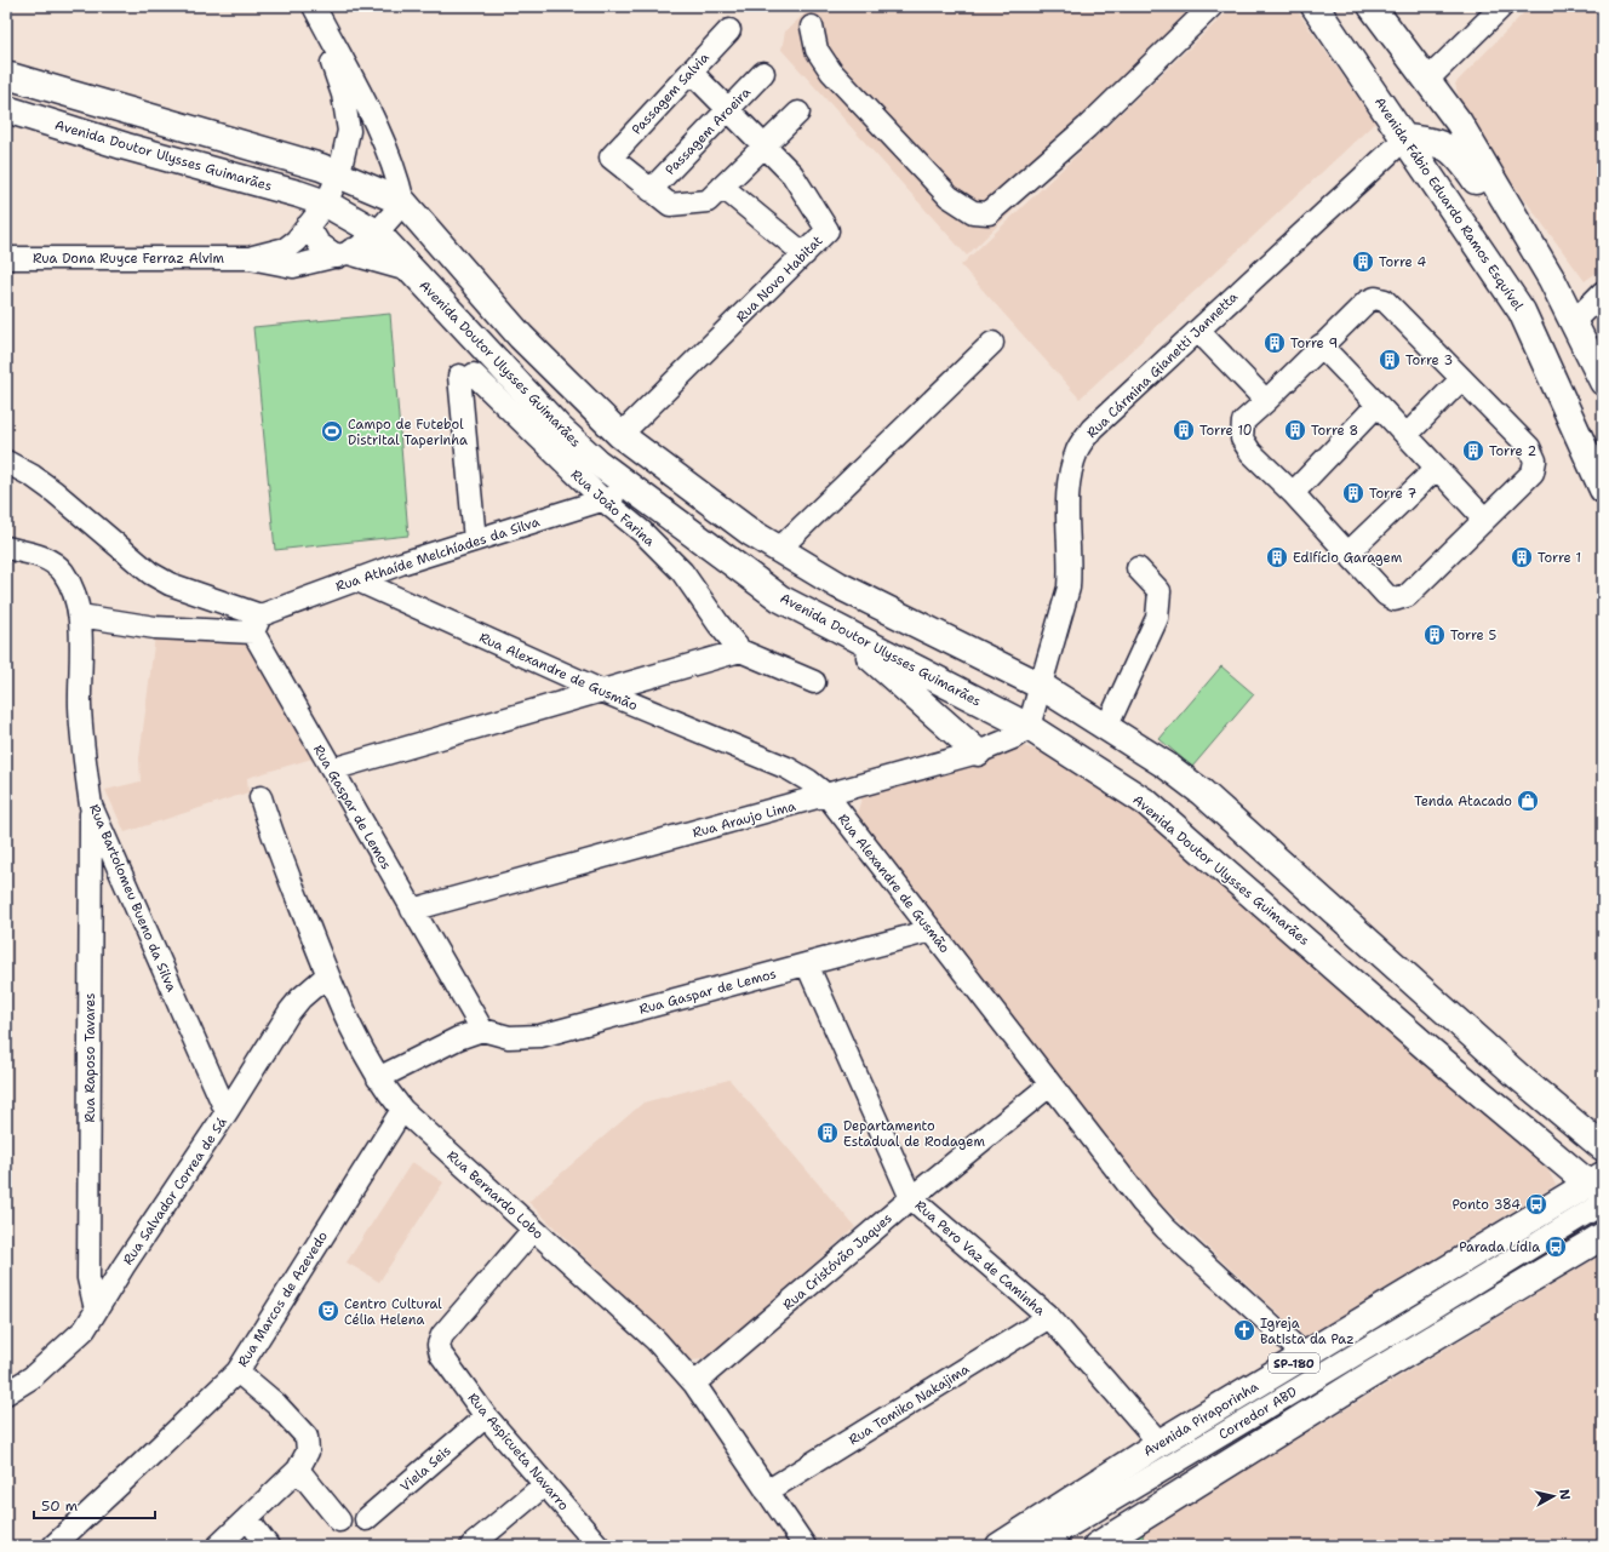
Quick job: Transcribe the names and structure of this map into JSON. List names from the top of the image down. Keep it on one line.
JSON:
{"streets":{"main road":["Avenida Doutor Ulysses Guimarães","Avenida Fábio Eduardo Ramos Esquível","SP-180","Avenida Piraporinha"],"street":["Passagem Salvia","Passagem Aroeira","Rua Dona Ruyce Ferraz Alvim","Rua Novo Habitat","Rua Cármina Gianetti Jannetta","Rua João Farina","Rua Athaíde Melchíades da Silva","Rua Alexandre de Gusmão","Rua Gaspar de Lemos","Rua Araujo Lima","Rua Bartolomeu Bueno da Silva","Rua Raposo Tavares","Rua Salvador Correa de Sá","Rua Bernardo Lobo","Rua Pero Vaz de Caminha","Rua Cristóvão Jaques","Rua Marcos de Azevedo","Rua Tomiko Nakajima","Corredor ABD","Rua Aspicueta Navarro","Viela Seis"]},"crossings":[["Passagem Salvia","Passagem Aroeira"],["Passagem Salvia","Rua Novo Habitat"],["Passagem Aroeira","Rua Novo Habitat"],["Avenida Doutor Ulysses Guimarães","Rua Dona Ruyce Ferraz Alvim"],["Avenida Doutor Ulysses Guimarães","Rua Athaíde Melchíades da Silva"],["Avenida Doutor Ulysses Guimarães","Rua Araujo Lima"],["Avenida Doutor Ulysses Guimarães","Corredor ABD"],["Avenida Doutor Ulysses Guimarães","Avenida Piraporinha"],["Avenida Fábio Eduardo Ramos Esquível","Rua Cármina Gianetti Jannetta"],["Rua João Farina","Rua Athaíde Melchíades da Silva"],["Rua Athaíde Melchíades da Silva","Rua Alexandre de Gusmão"],["Rua Athaíde Melchíades da Silva","Rua Gaspar de Lemos"],["Rua Alexandre de Gusmão","Rua Gaspar de Lemos"],["Rua Alexandre de Gusmão","Rua Araujo Lima"],["Rua Alexandre de Gusmão","Rua Cristóvão Jaques"],["Rua Alexandre de Gusmão","Avenida Piraporinha"],["Rua Gaspar de Lemos","Rua Araujo Lima"],["Rua Gaspar de Lemos","Rua Pero Vaz de Caminha"],["Rua Bartolomeu Bueno da Silva","Rua Raposo Tavares"],["Rua Bartolomeu Bueno da Silva","Rua Salvador Correa de Sá"],["Rua Raposo Tavares","Rua Salvador Correa de Sá"],["Rua Salvador Correa de Sá","Rua Bernardo Lobo"],["Rua Bernardo Lobo","Rua Cristóvão Jaques"],["Rua Bernardo Lobo","Rua Marcos de Azevedo"],["Rua Bernardo Lobo","Rua Tomiko Nakajima"],["Rua Bernardo Lobo","Rua Aspicueta Navarro"],["Rua Pero Vaz de Caminha","Rua Cristóvão Jaques"],["Rua Pero Vaz de Caminha","Rua Tomiko Nakajima"],["Rua Pero Vaz de Caminha","Avenida Piraporinha"],["Corredor ABD","Avenida Piraporinha"],["Rua Aspicueta Navarro","Viela Seis"]],"places":{"building":["Torre 4","Torre 9","Torre 3","Torre 10","Torre 8","Torre 2","Torre 7","Edifício Garagem","Torre 1","Torre 5","Departamento Estadual de Rodagem"],"sports":["Campo de Futebol Distrital Taperinha"],"shop":["Tenda Atacado"],"bus stop":["Ponto 384","Parada Lídia"],"theatre":["Centro Cultural Célia Helena"],"church":["Igreja Batista da Paz"]},"scale_bar":"50 m","north":"right"}
